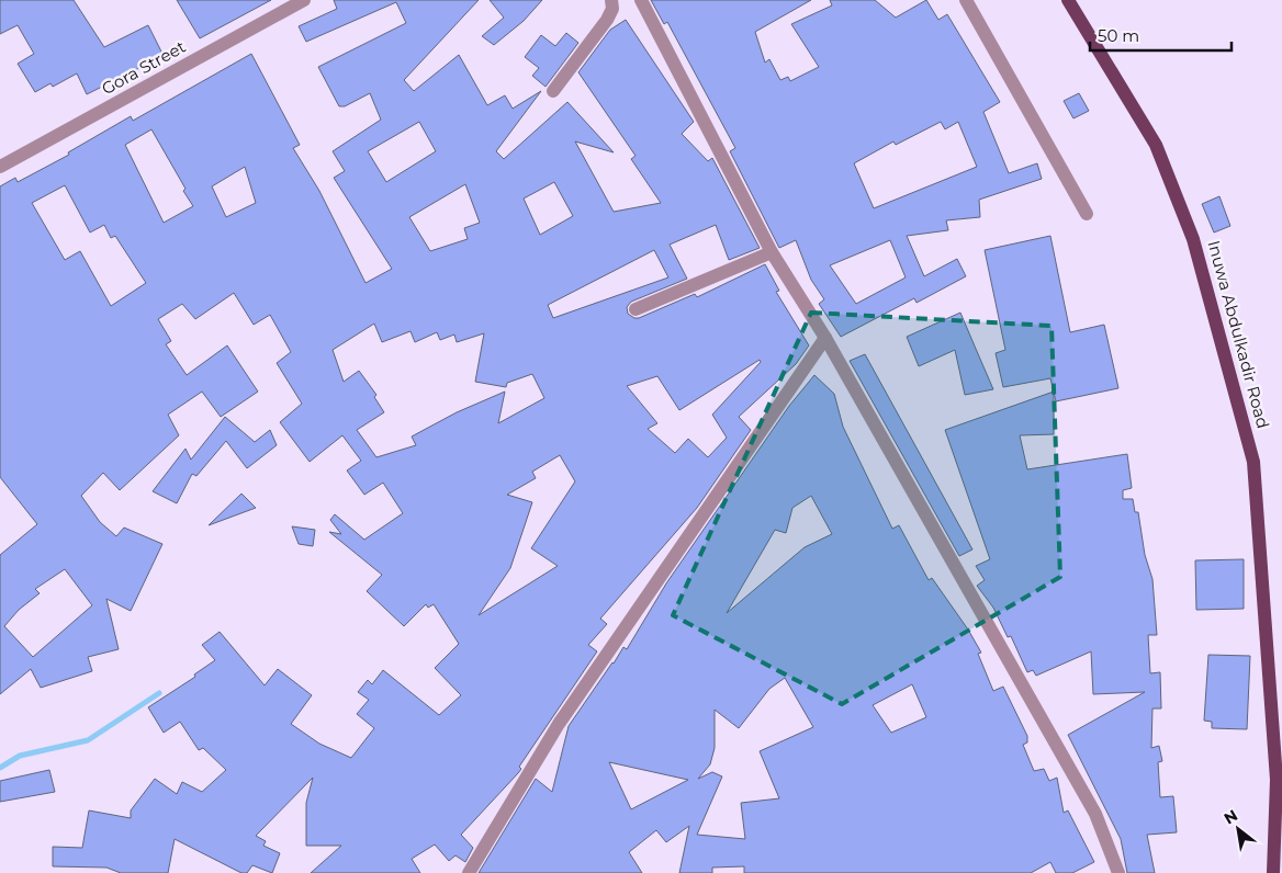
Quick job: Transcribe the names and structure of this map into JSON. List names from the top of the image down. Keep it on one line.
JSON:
{"streets":{"main road":["Inuwa Abdulkadir Road"],"street":["Gora Street"]},"scale_bar":"50 m","north":"top left"}
